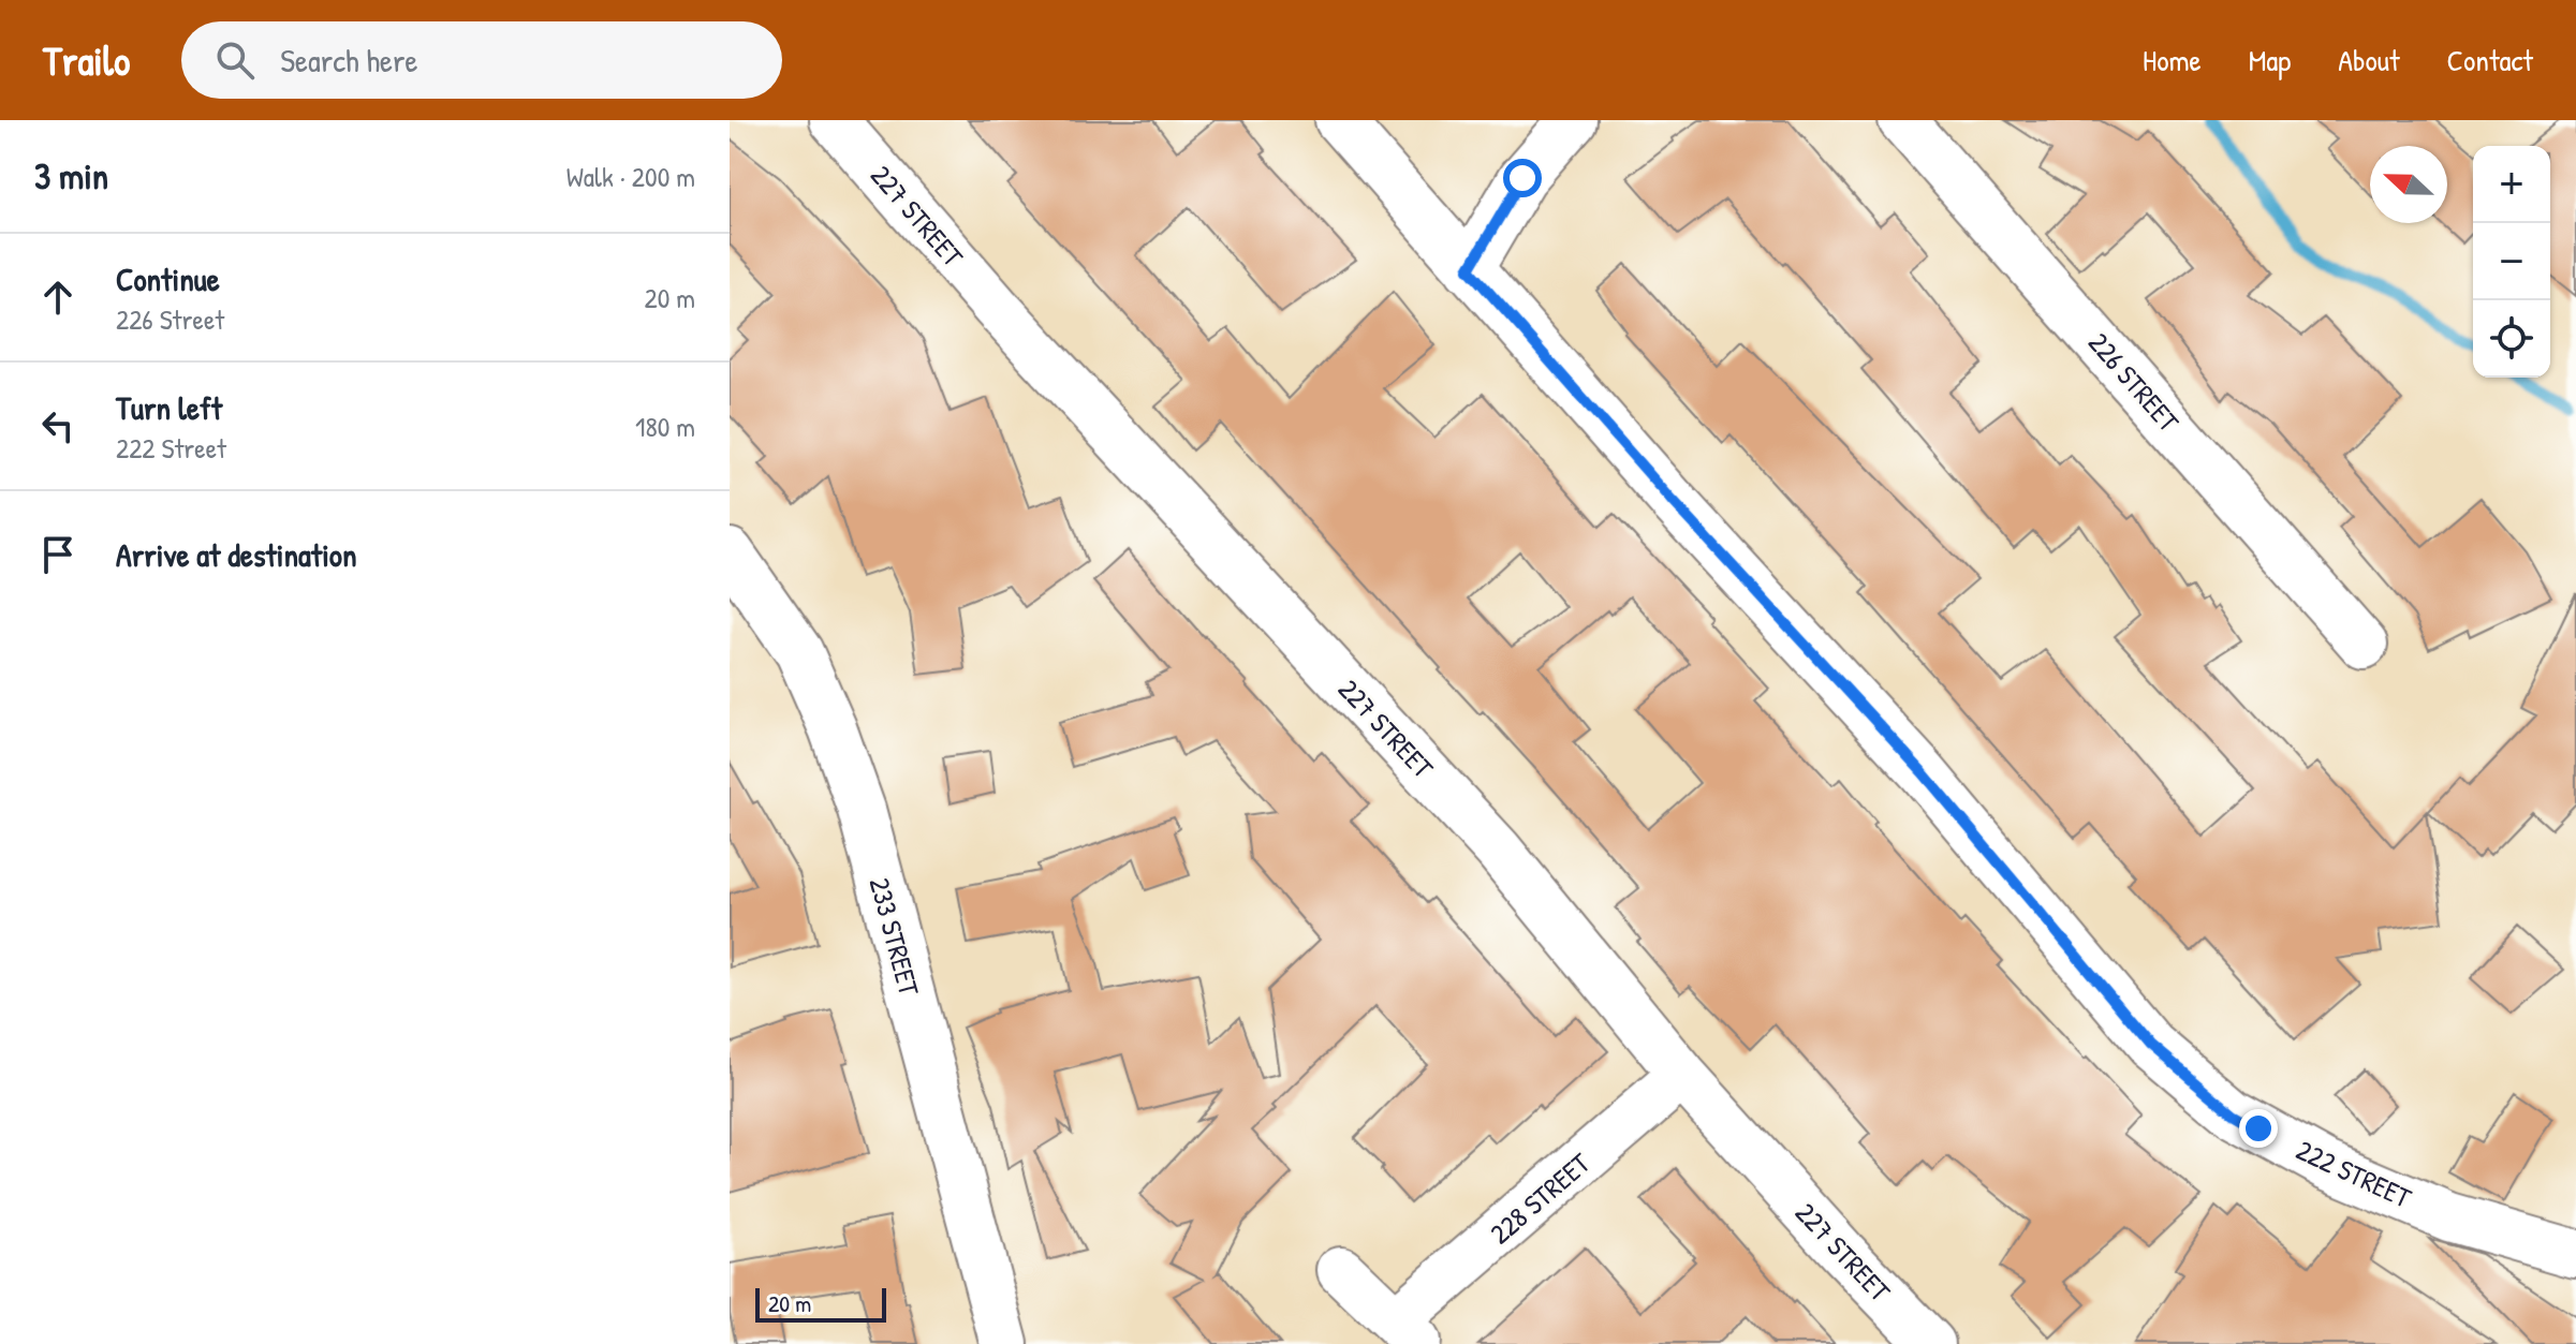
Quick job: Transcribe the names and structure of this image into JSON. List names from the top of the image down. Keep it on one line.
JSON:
{"streets":{"street":["227 STREET","226 STREET","233 STREET","222 STREET","228 STREET"]},"crossings":[["227 STREET","228 STREET"]],"scale_bar":"20 m","north":"left","page":{"header":"Trailo","search":"Search here","nav":["Home","Map","About","Contact"],"heading":["3 min","Walk · 200 m"],"map_buttons":["+","−"],"list":[["Continue","226 Street","20 m"],["Turn left","222 Street","180 m"],"Arrive at destination"],"scale":"20 m"}}
